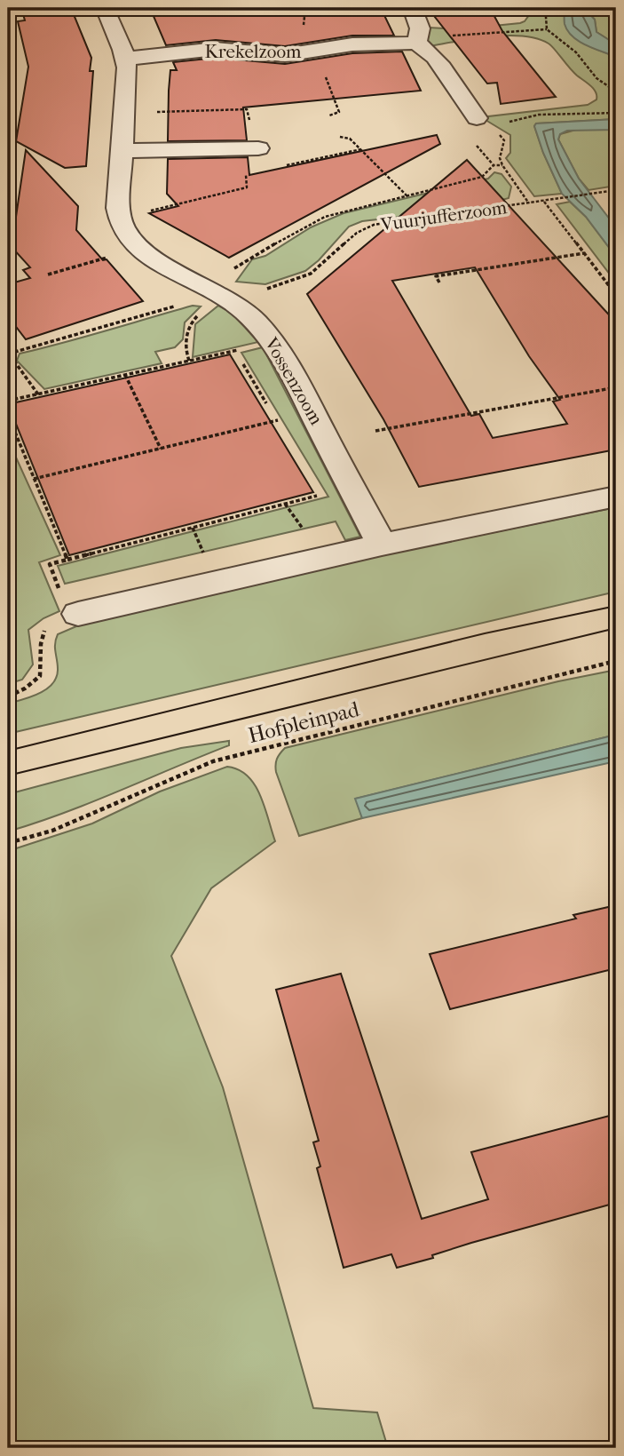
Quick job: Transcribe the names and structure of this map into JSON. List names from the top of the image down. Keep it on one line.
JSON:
{"streets":{"street":["Krekelzoom","Vossenzoom"],"path":["Vuurjufferzoom","Hofpleinpad"]},"crossings":[["Vuurjufferzoom","Vossenzoom"]]}
